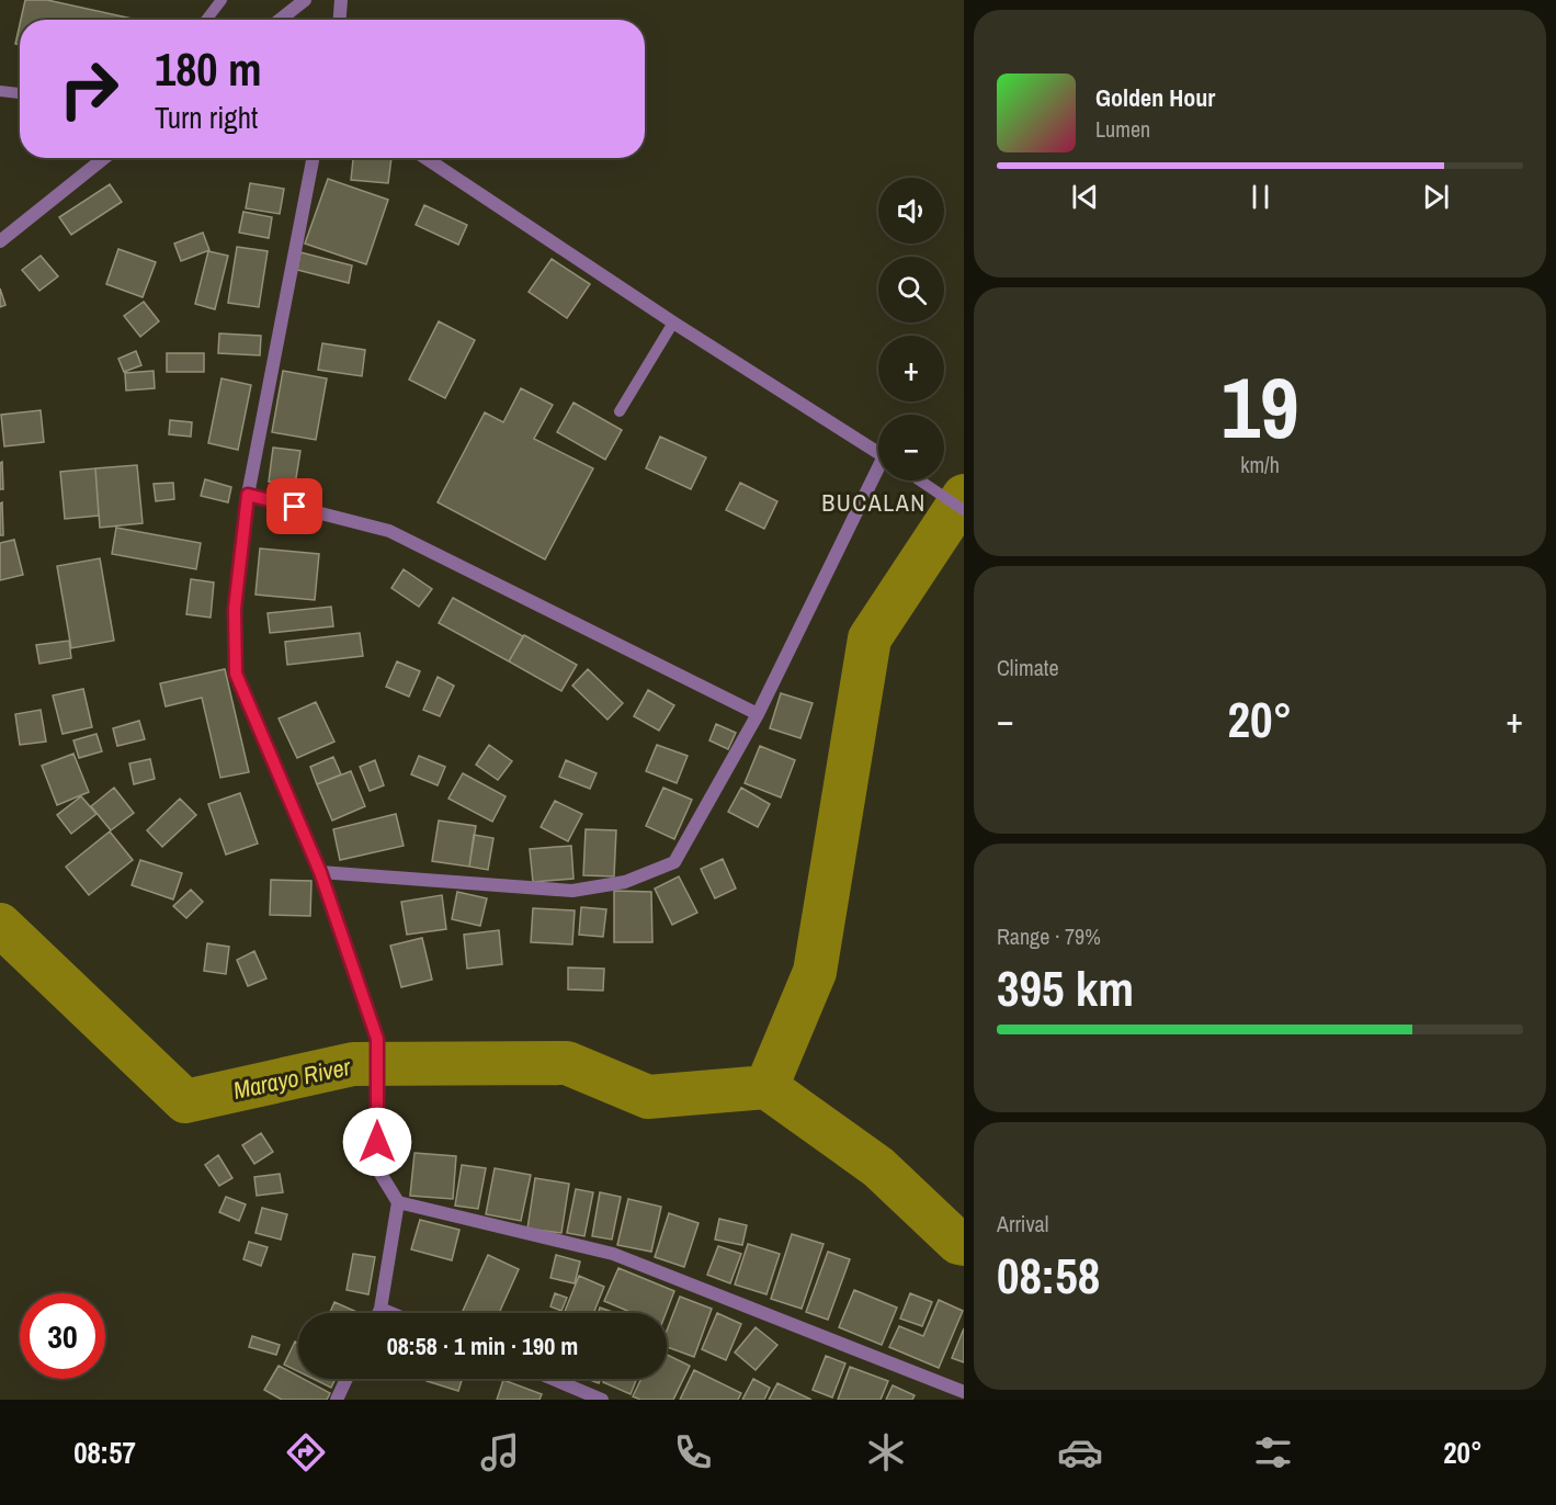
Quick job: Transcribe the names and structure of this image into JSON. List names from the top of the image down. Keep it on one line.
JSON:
{"districts":["BUCALAN"],"water":["Marayo River"],"page":{"turn":["180 m","Turn right"],"song":["Golden Hour","Lumen"],"map_buttons":["+","−"],"tile":[["19","km/h"],"Climate",["Range · 79%","395 km"],["Arrival","08:58"]],"heat":["−","20°","+"],"limit":"30","trip":"08:58 · 1 min · 190 m","tabs":["08:57","20°"]}}
